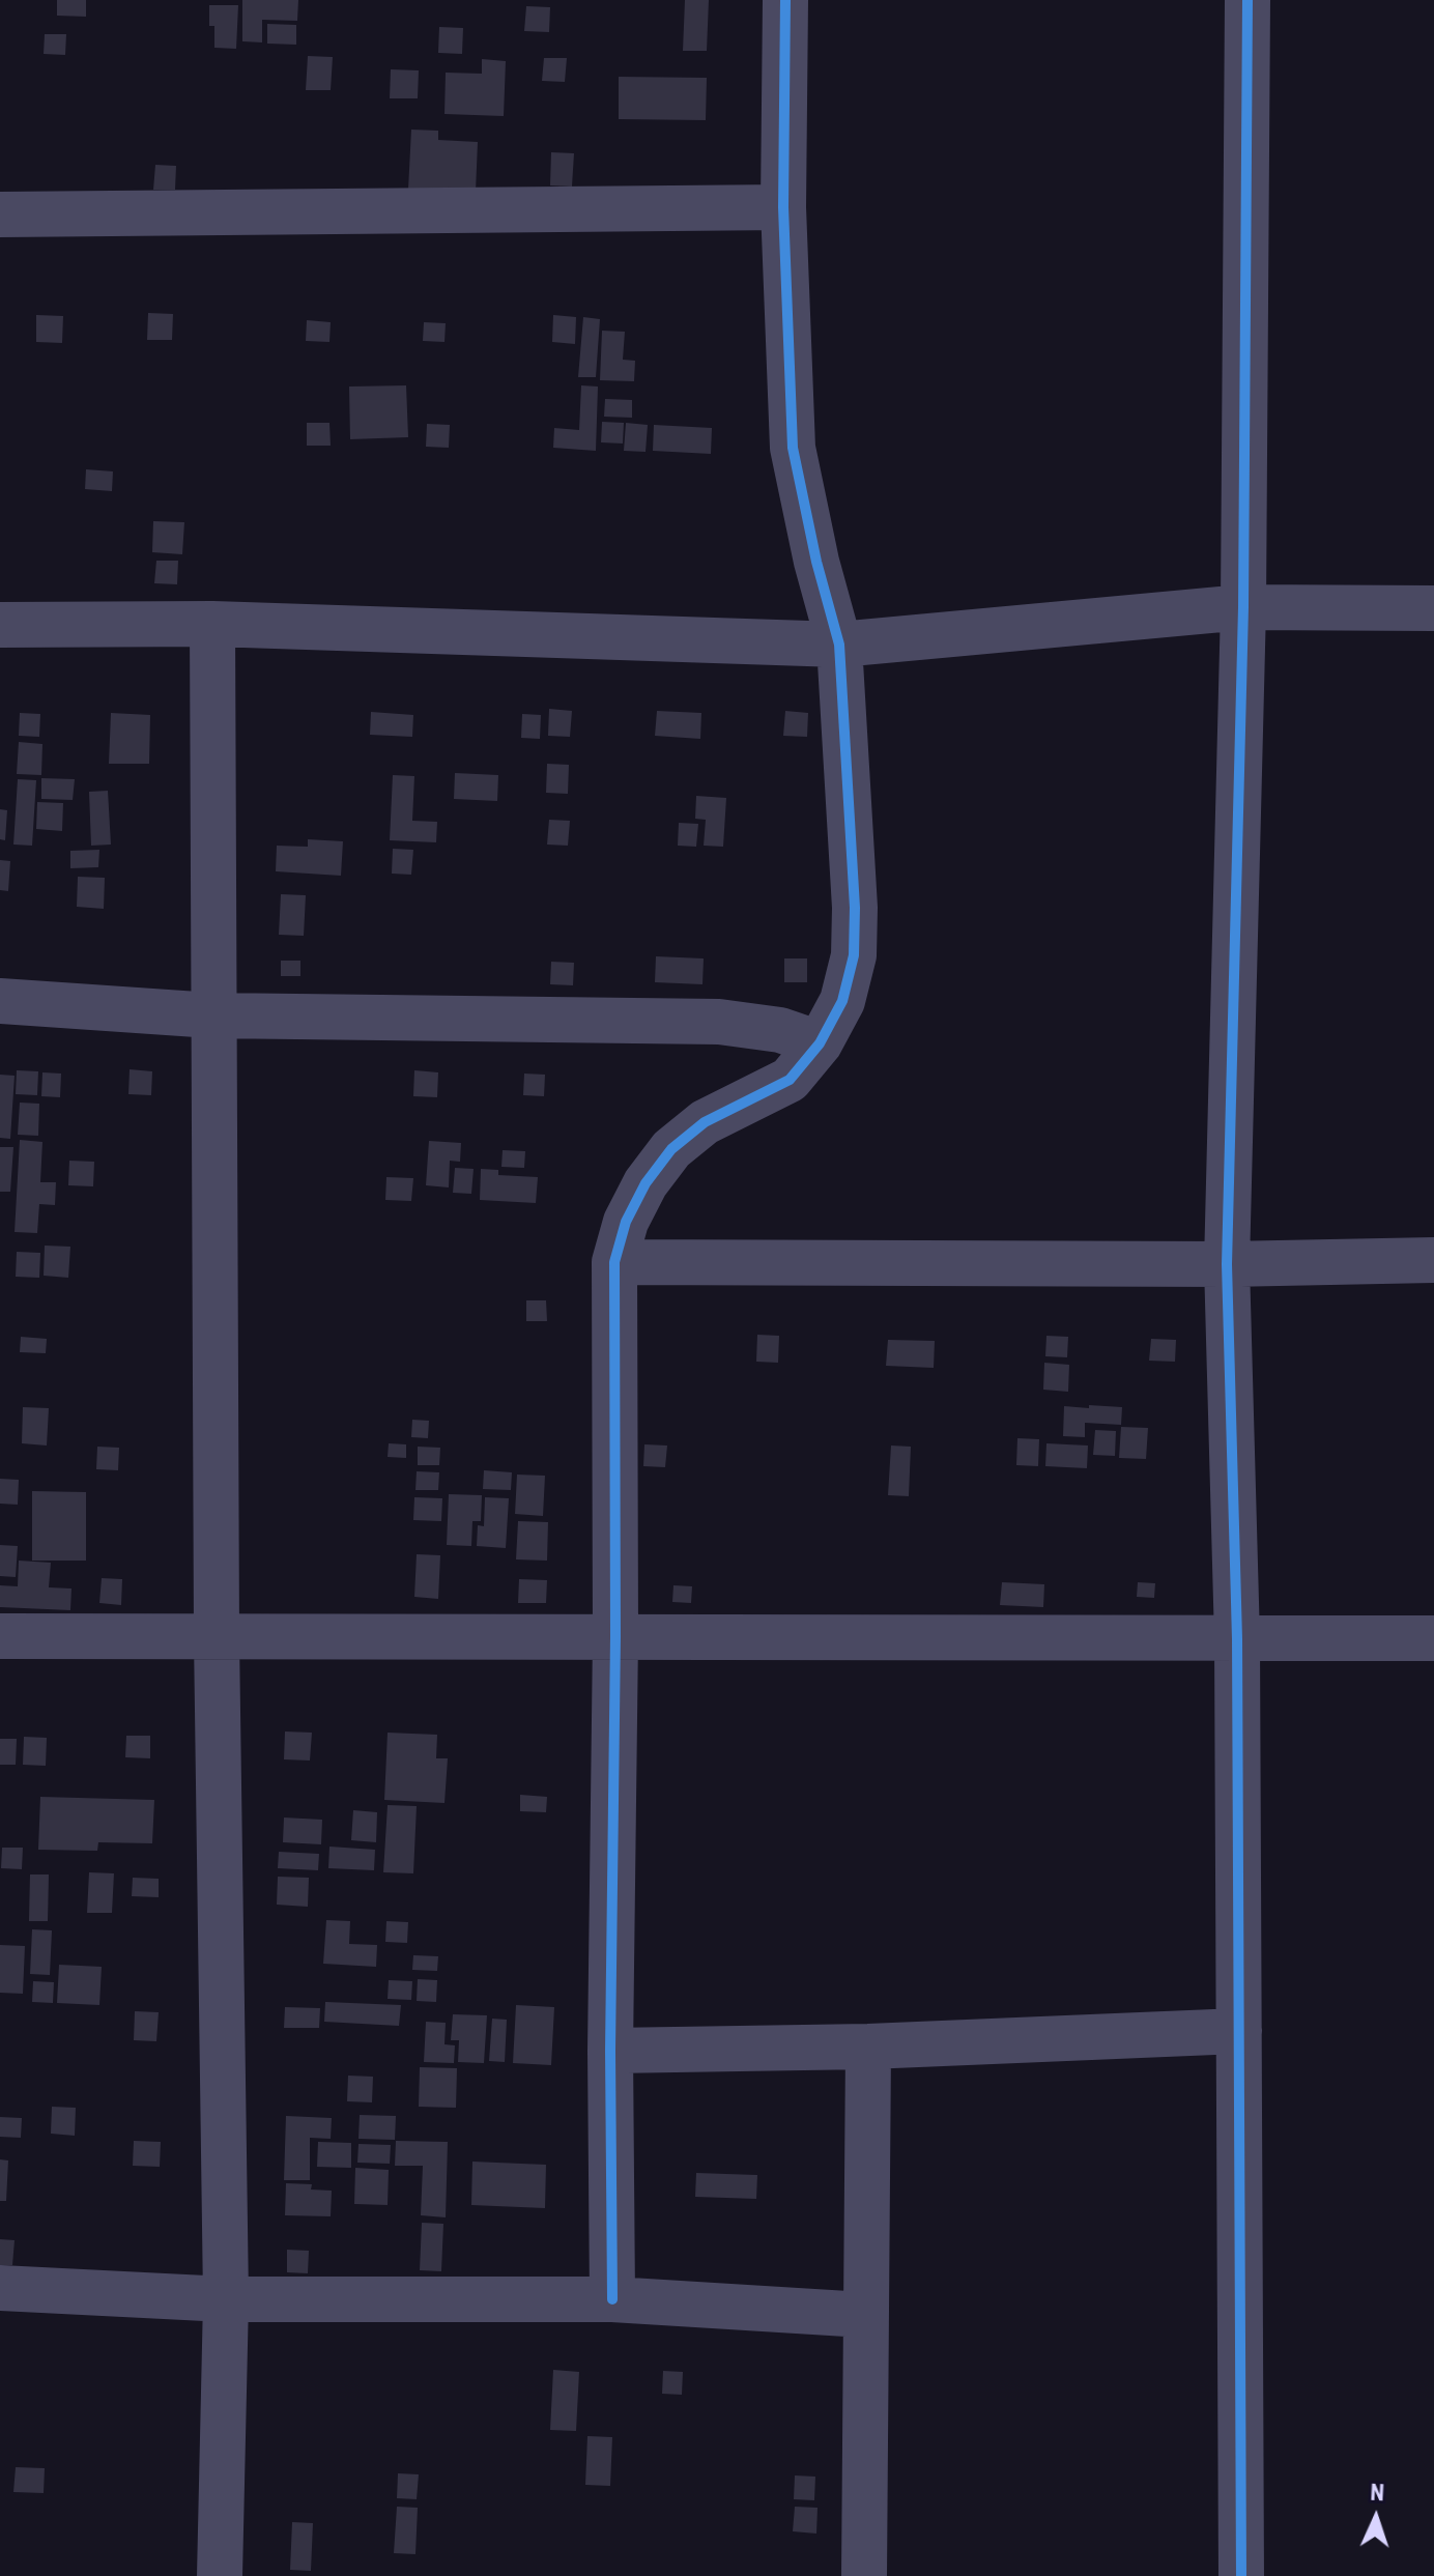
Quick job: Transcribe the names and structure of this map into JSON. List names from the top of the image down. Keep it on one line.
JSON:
{"north":"top"}
